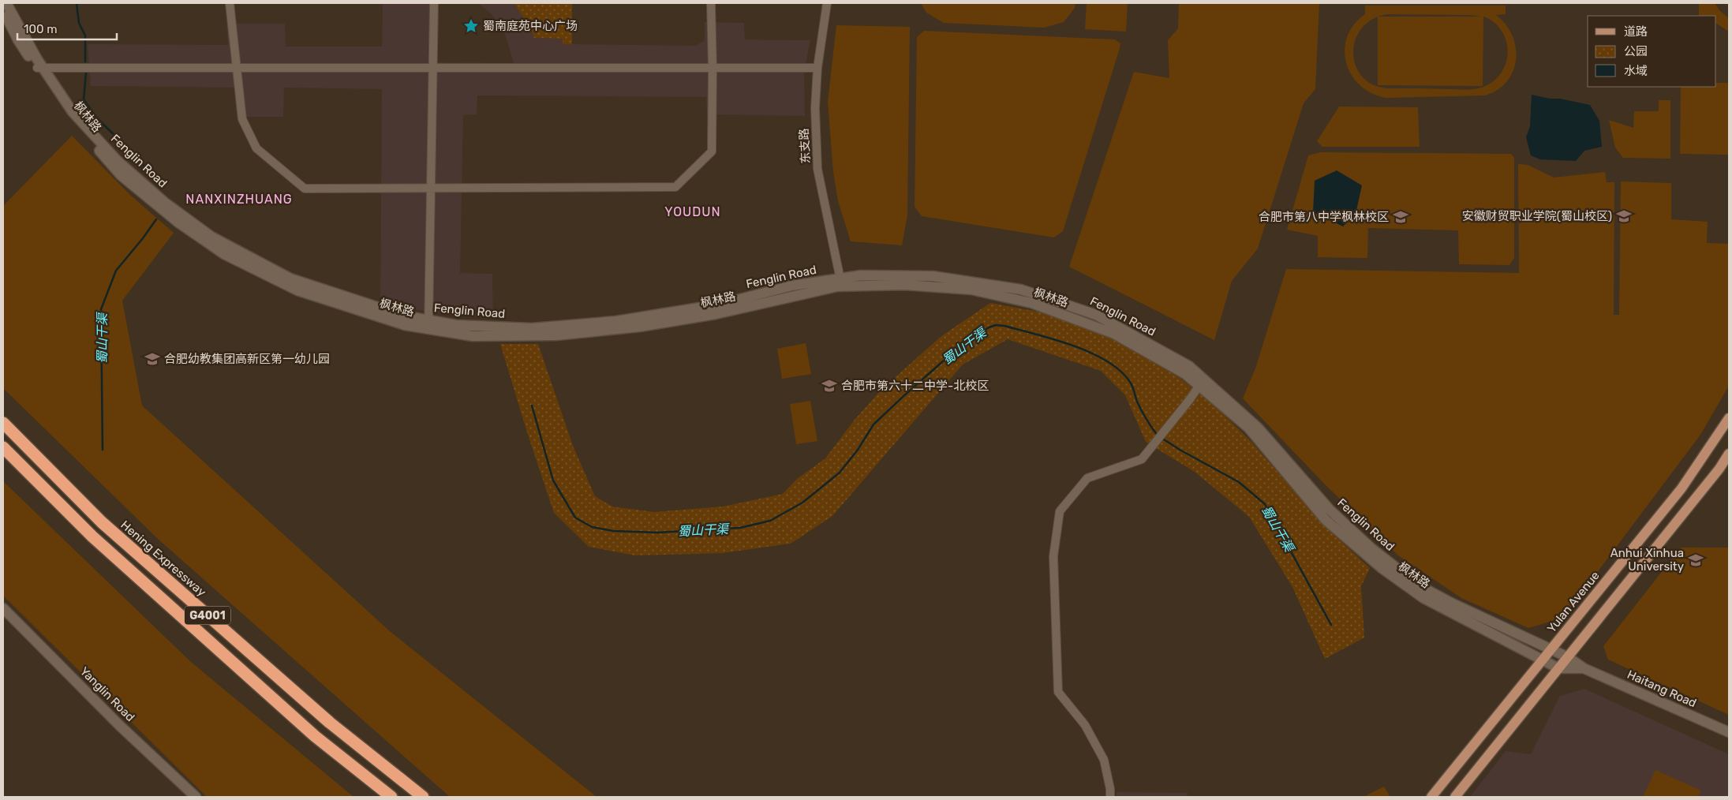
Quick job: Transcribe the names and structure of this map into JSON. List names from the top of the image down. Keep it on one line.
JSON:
{"streets":{"highway":["Hening Expressway","G4001"],"main road":["枫林路","Fenglin Road","Yulan Avenue","Haitang Road","Yanglin Road"],"street":["东支路"]},"crossings":[["枫林路","东支路"],["枫林路","Fenglin Road"],["枫林路","Yulan Avenue"],["Fenglin Road","Yulan Avenue"],["Fenglin Road","Haitang Road"]],"districts":["NANXINZHUANG","YOUDUN"],"water":["蜀山干渠"],"places":{"place":["蜀南庭苑中心广场"],"school or university":["安徽财贸职业学院(蜀山校区)","合肥市第八中学枫林校区","合肥幼教集团高新区第一幼儿园","合肥市第六十二中学-北校区","Anhui Xinhua University"]},"legend":["道路","公园","水域"],"scale_bar":"100 m"}
